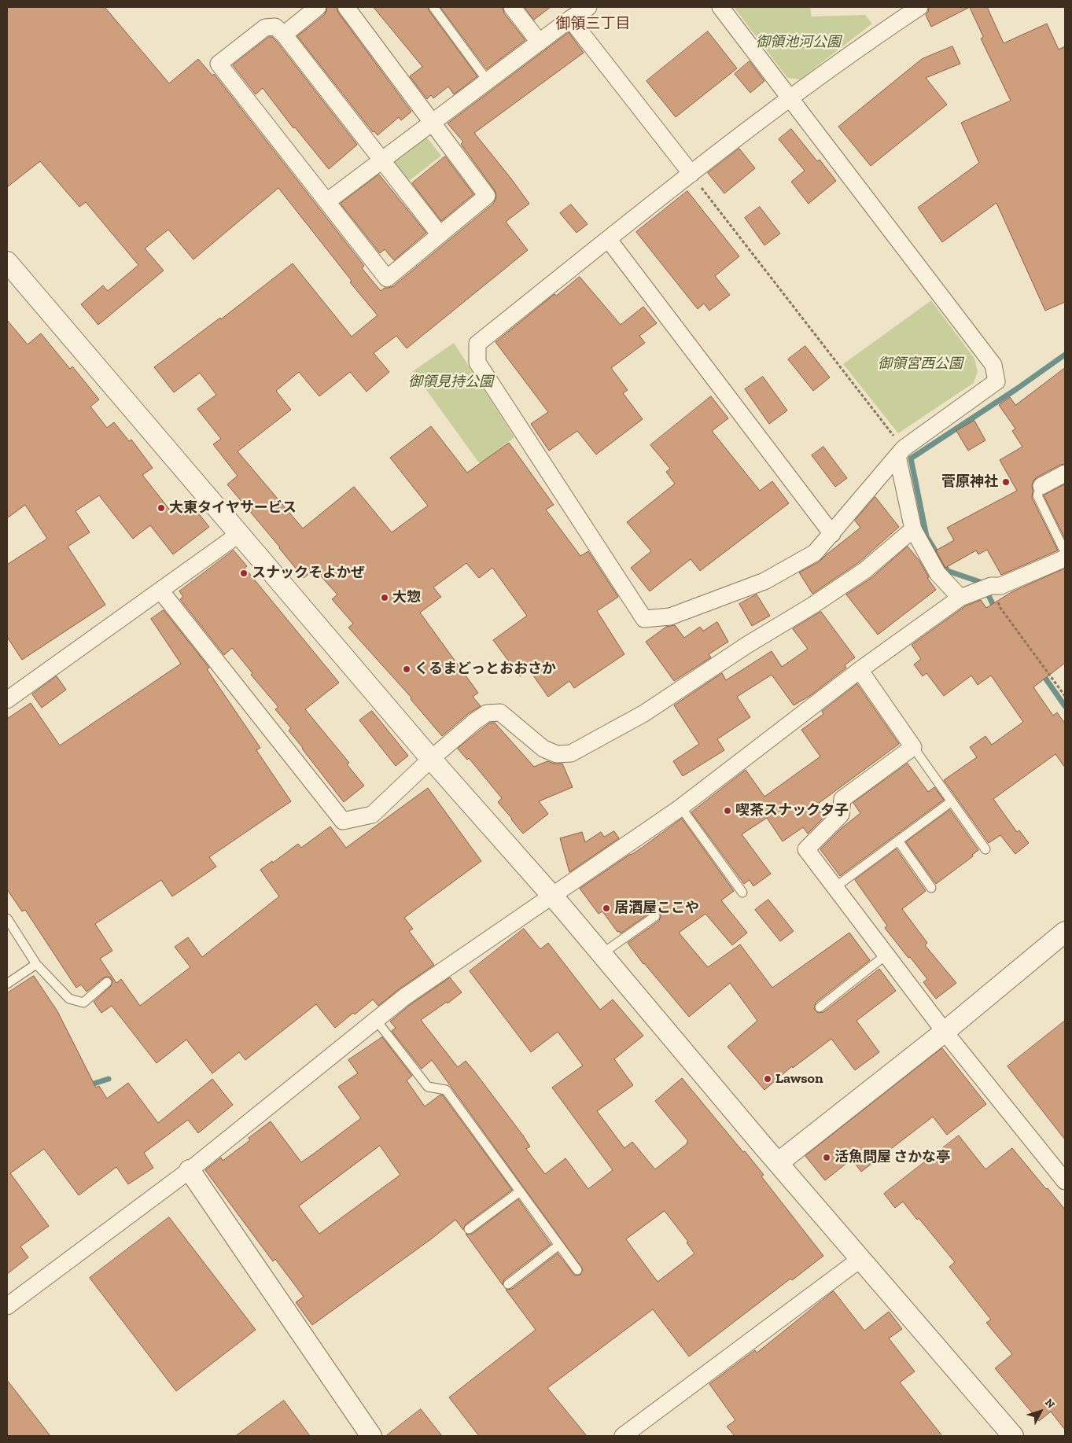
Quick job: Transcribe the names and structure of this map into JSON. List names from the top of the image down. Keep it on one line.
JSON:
{"districts":["御領三丁目"],"parks":["御領池河公園","御領宮西公園","御領見持公園"],"places":["菅原神社","大東タイヤサービス","スナックそよかぜ","大惣","くるまどっとおおさか","喫茶スナック夕子","居酒屋ここや","Lawson","活魚問屋 さかな亭"],"north":"top right"}
